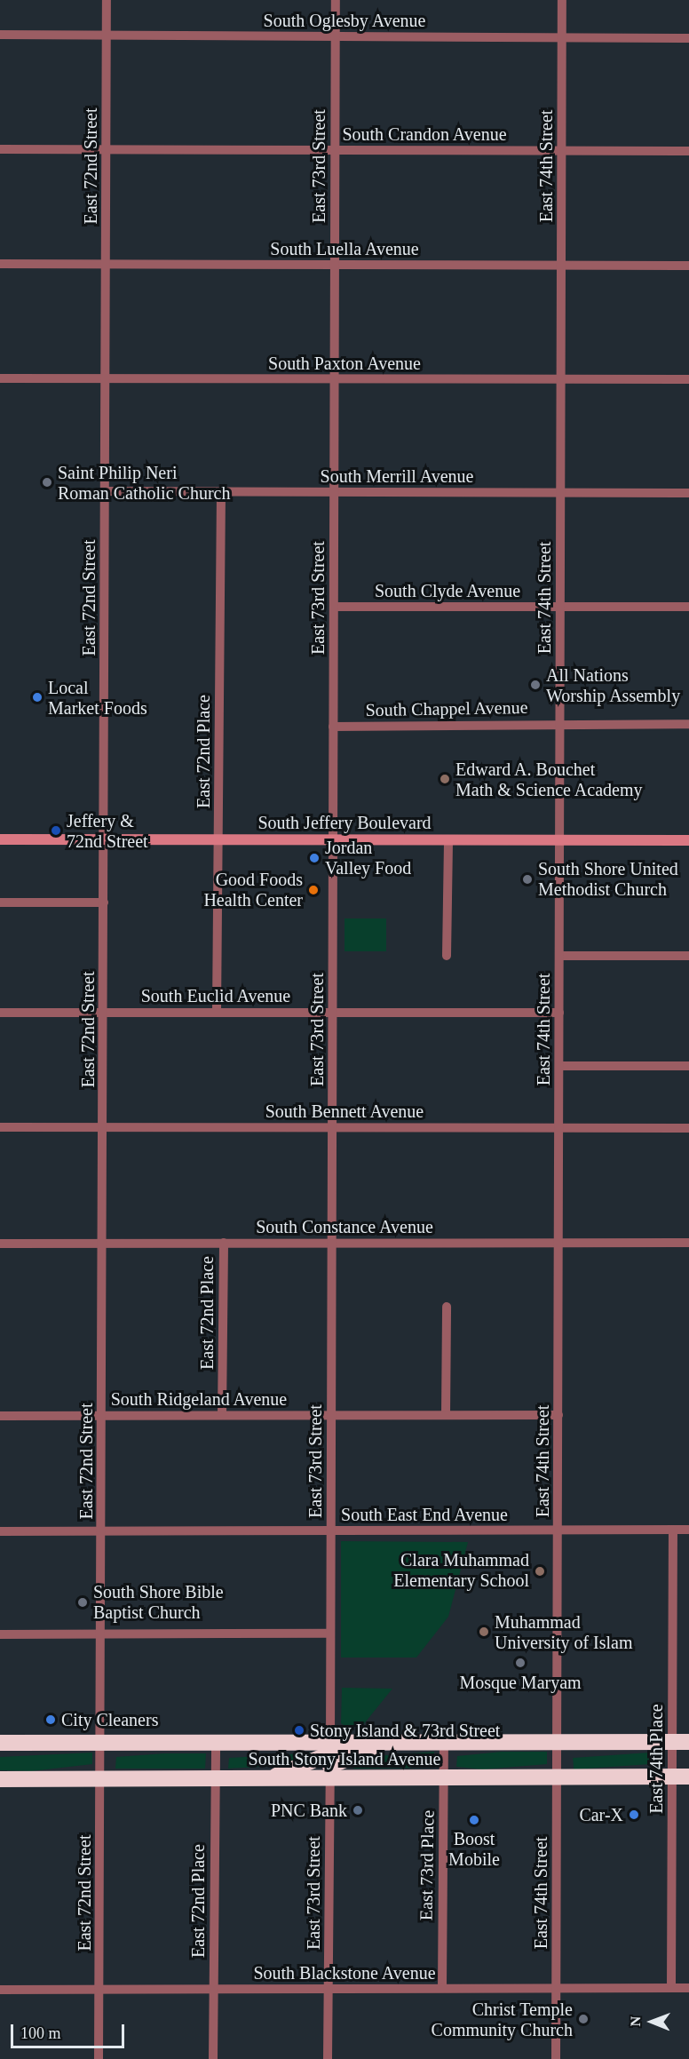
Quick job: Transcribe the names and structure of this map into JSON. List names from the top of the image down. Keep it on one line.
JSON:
{"streets":{"highway":["South Stony Island Avenue"],"street":["South Oglesby Avenue","South Crandon Avenue","East 72nd Street","East 73rd Street","East 74th Street","South Luella Avenue","South Paxton Avenue","South Merrill Avenue","South Clyde Avenue","South Chappel Avenue","East 72nd Place","South Jeffery Boulevard","South Euclid Avenue","South Bennett Avenue","South Constance Avenue","South Ridgeland Avenue","South East End Avenue","East 74th Place","East 73rd Place","South Blackstone Avenue"]},"crossings":[["South Oglesby Avenue","East 72nd Street"],["South Oglesby Avenue","East 73rd Street"],["South Oglesby Avenue","East 74th Street"],["South Crandon Avenue","East 72nd Street"],["South Crandon Avenue","East 73rd Street"],["South Crandon Avenue","East 74th Street"],["East 72nd Street","South Luella Avenue"],["East 72nd Street","South Paxton Avenue"],["East 72nd Street","South Merrill Avenue"],["East 72nd Street","South Jeffery Boulevard"],["East 72nd Street","South Euclid Avenue"],["East 72nd Street","South Bennett Avenue"],["East 72nd Street","South Constance Avenue"],["East 72nd Street","South Ridgeland Avenue"],["East 72nd Street","South East End Avenue"],["East 72nd Street","South Stony Island Avenue"],["East 72nd Street","South Blackstone Avenue"],["East 73rd Street","South Luella Avenue"],["East 73rd Street","South Paxton Avenue"],["East 73rd Street","South Merrill Avenue"],["East 73rd Street","South Clyde Avenue"],["East 73rd Street","South Chappel Avenue"],["East 73rd Street","South Jeffery Boulevard"],["East 73rd Street","South Euclid Avenue"],["East 73rd Street","South Bennett Avenue"],["East 73rd Street","South Constance Avenue"],["East 73rd Street","South Ridgeland Avenue"],["East 73rd Street","South East End Avenue"],["East 73rd Street","South Stony Island Avenue"],["East 73rd Street","South Blackstone Avenue"],["East 74th Street","South Luella Avenue"],["East 74th Street","South Paxton Avenue"],["East 74th Street","South Merrill Avenue"],["East 74th Street","South Clyde Avenue"],["East 74th Street","South Chappel Avenue"],["East 74th Street","South Jeffery Boulevard"],["East 74th Street","South Euclid Avenue"],["East 74th Street","South Bennett Avenue"],["East 74th Street","South Constance Avenue"],["East 74th Street","South Ridgeland Avenue"],["East 74th Street","South East End Avenue"],["East 74th Street","South Stony Island Avenue"],["East 74th Street","South Blackstone Avenue"],["South Merrill Avenue","East 72nd Place"],["East 72nd Place","South Jeffery Boulevard"],["East 72nd Place","South Euclid Avenue"],["East 72nd Place","South Constance Avenue"],["East 72nd Place","South Ridgeland Avenue"],["East 72nd Place","South Stony Island Avenue"],["East 72nd Place","South Blackstone Avenue"],["South East End Avenue","East 74th Place"],["South Stony Island Avenue","East 74th Place"],["South Stony Island Avenue","East 73rd Place"],["East 74th Place","South Blackstone Avenue"],["East 73rd Place","South Blackstone Avenue"]],"places":["Saint Philip Neri Roman Catholic Church","All Nations Worship Assembly","Local Market Foods","Edward A. Bouchet Math & Science Academy","Jeffery & 72nd Street","Jordan Valley Food","South Shore United Methodist Church","Good Foods Health Center","Clara Muhammad Elementary School","South Shore Bible Baptist Church","Muhammad University of Islam","Mosque Maryam","City Cleaners","Stony Island & 73rd Street","PNC Bank","Car-X","Boost Mobile","Christ Temple Community Church"],"scale_bar":"100 m","north":"left"}
